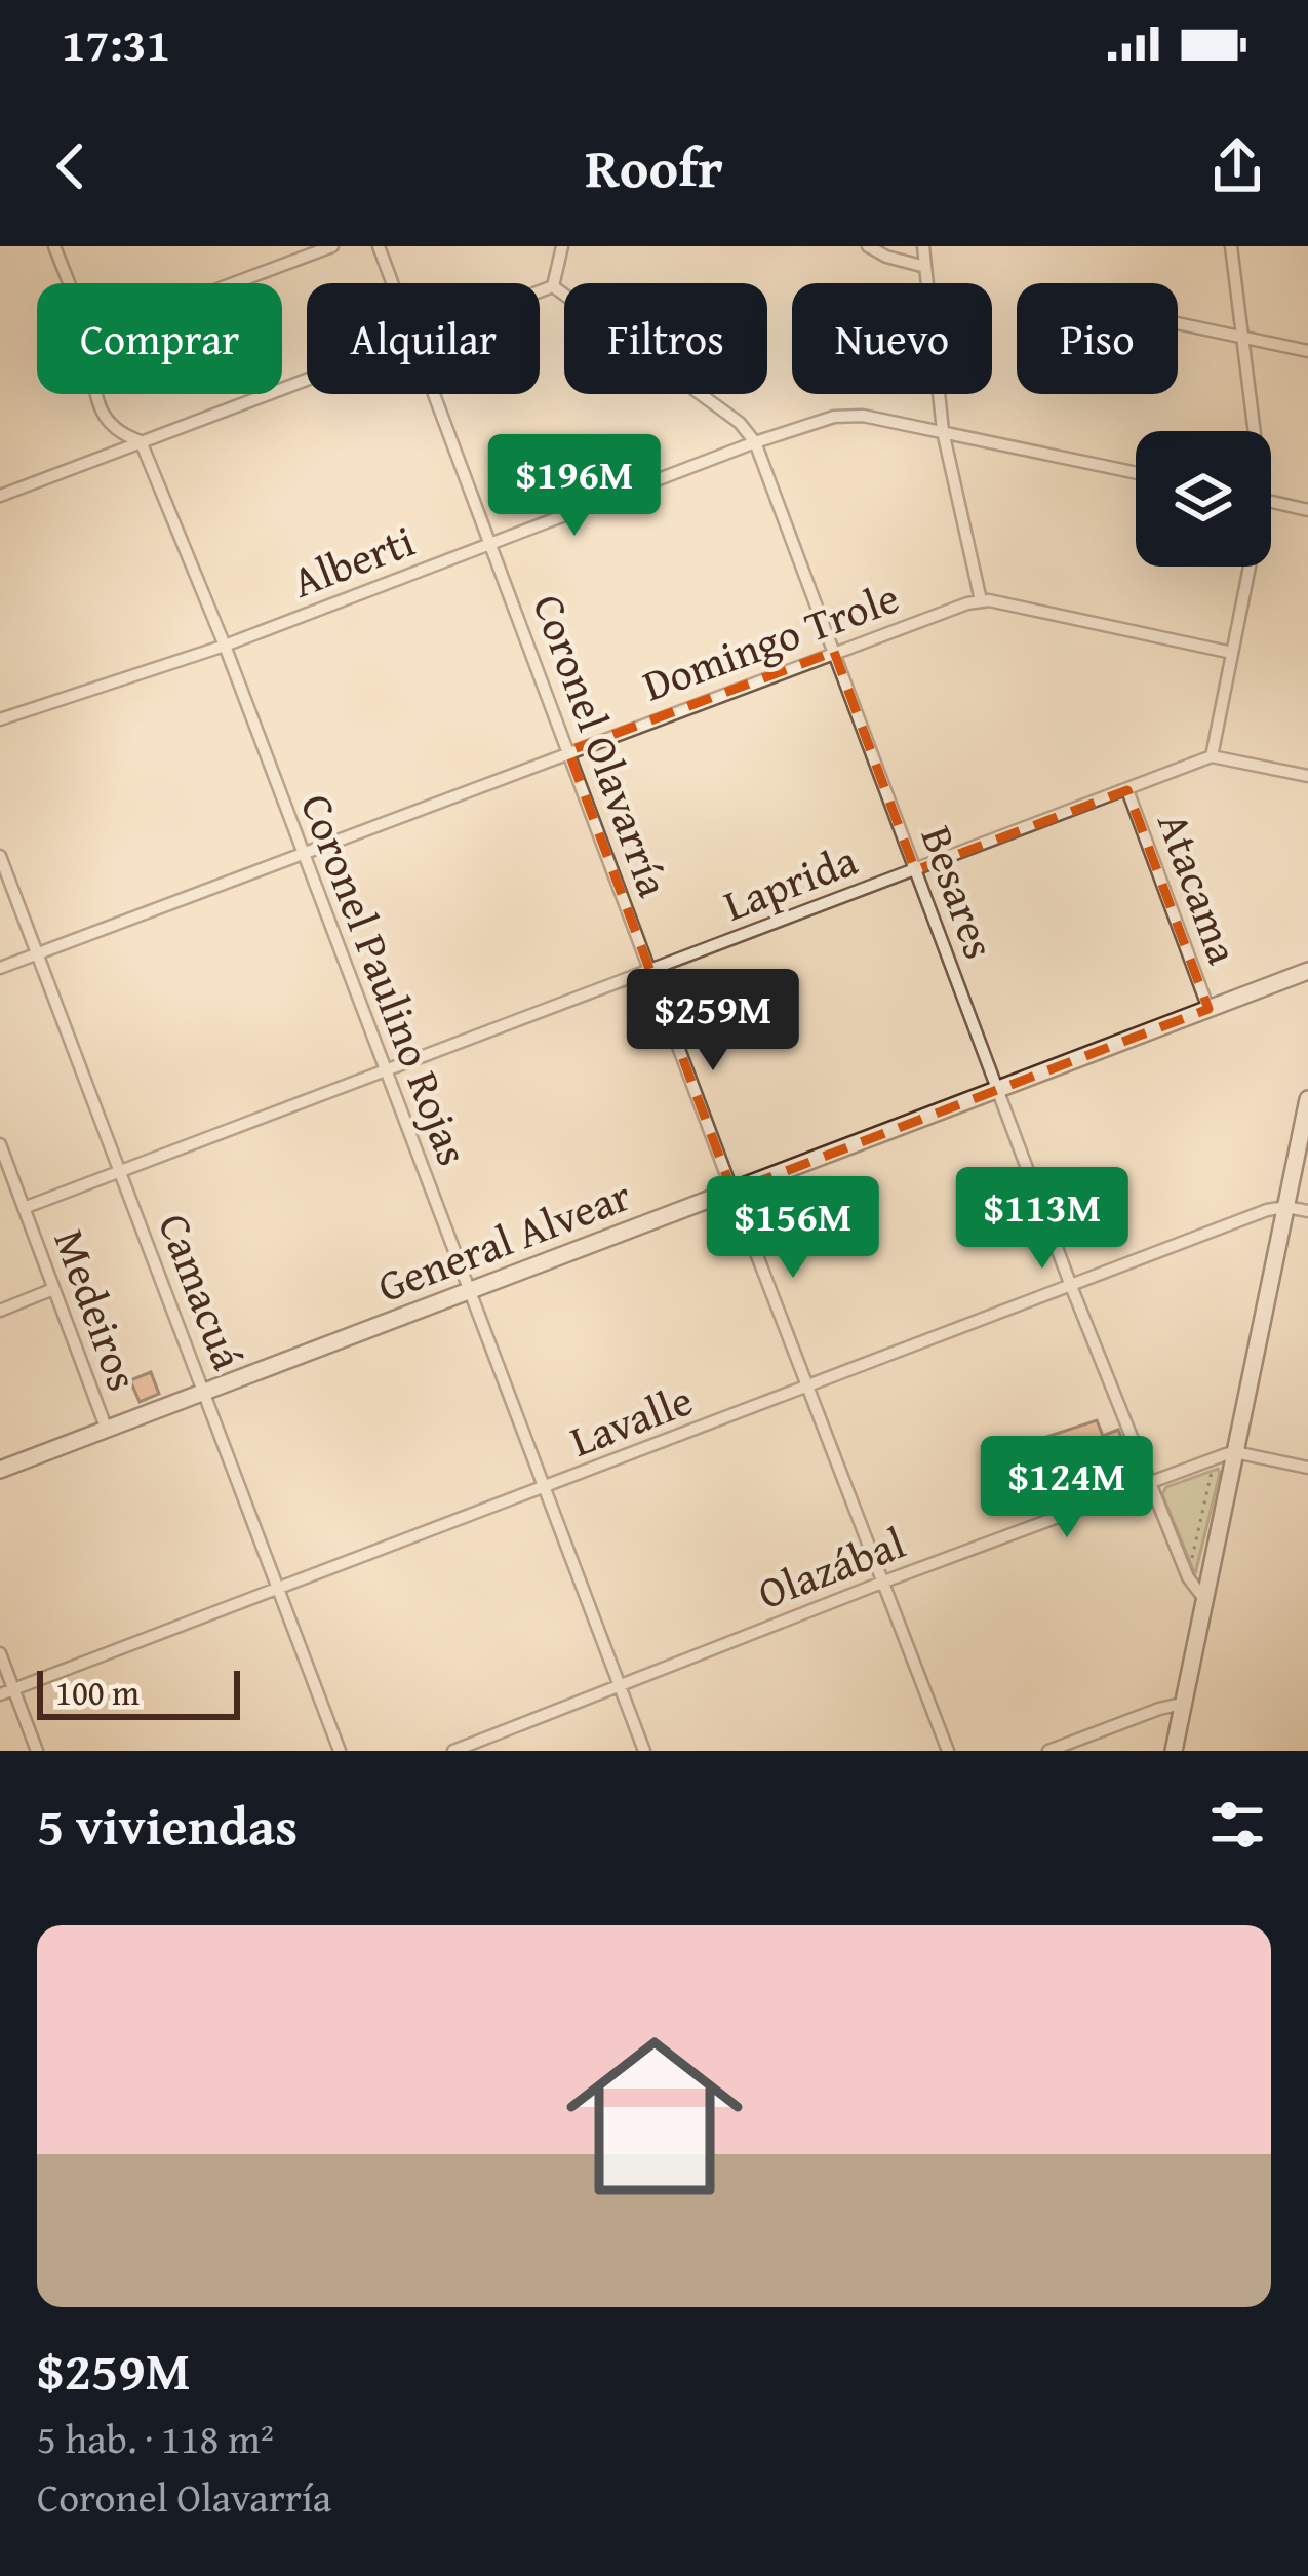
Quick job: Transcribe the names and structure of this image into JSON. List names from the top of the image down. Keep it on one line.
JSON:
{"streets":{"street":["Alberti","Domingo Trole","Coronel Olavarría","Laprida","Atacama","Besares","Coronel Paulino Rojas","General Alvear","Camacuá","Medeiros","Lavalle","Olazábal"]},"crossings":[["Alberti","Coronel Olavarría"],["Alberti","Besares"],["Alberti","Coronel Paulino Rojas"],["Domingo Trole","Coronel Olavarría"],["Domingo Trole","Besares"],["Domingo Trole","Coronel Paulino Rojas"],["Domingo Trole","Camacuá"],["Coronel Olavarría","Laprida"],["Coronel Olavarría","General Alvear"],["Coronel Olavarría","Lavalle"],["Coronel Olavarría","Olazábal"],["Laprida","Atacama"],["Laprida","Besares"],["Laprida","Coronel Paulino Rojas"],["Laprida","Camacuá"],["Laprida","Medeiros"],["Atacama","General Alvear"],["Besares","General Alvear"],["Besares","Lavalle"],["Besares","Olazábal"],["Coronel Paulino Rojas","General Alvear"],["Coronel Paulino Rojas","Lavalle"],["Coronel Paulino Rojas","Olazábal"],["General Alvear","Camacuá"],["General Alvear","Medeiros"],["Camacuá","Lavalle"]],"scale_bar":"100 m","page":{"status":"17:31","header":"Roofr","chip":["Comprar","Alquilar","Filtros","Nuevo","Piso"],"price":["$196M","$259M","$113M","$156M","$124M"],"scale":"100 m","heading":"5 viviendas","list":[{"name":"$259M","note":"5 hab. · 118 m² · Coronel Olavarría"}]}}
